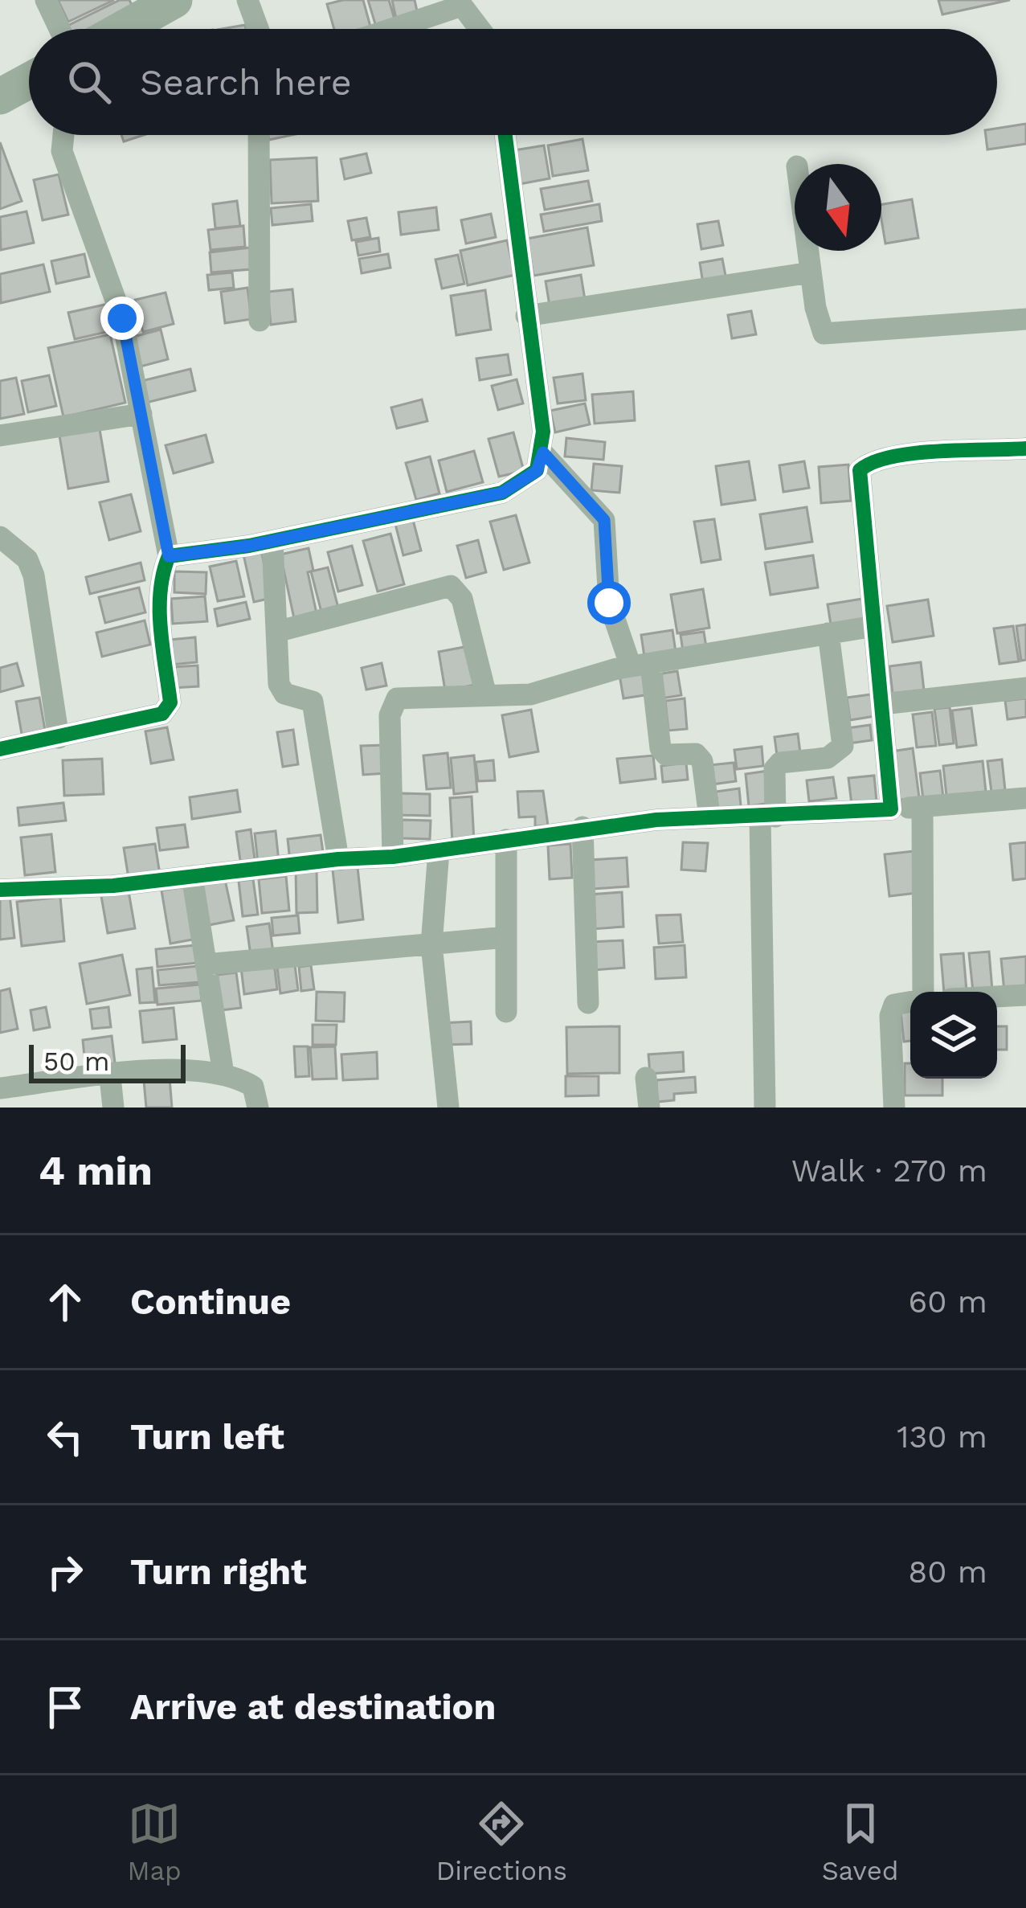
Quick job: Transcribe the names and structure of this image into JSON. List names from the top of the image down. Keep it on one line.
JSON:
{"scale_bar":"50 m","north":"bottom","page":{"search":"Search here","scale":"50 m","heading":["4 min","Walk · 270 m"],"list":[["Continue","60 m"],["Turn left","130 m"],["Turn right","80 m"],"Arrive at destination"],"nav":["Map","Directions","Saved"]}}
